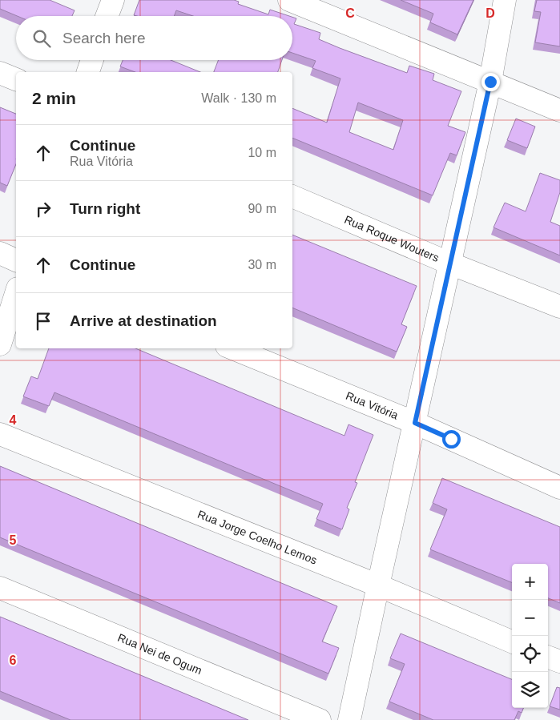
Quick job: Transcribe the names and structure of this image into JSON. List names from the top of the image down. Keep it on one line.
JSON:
{"streets":{"street":["Rua Roque Wouters","Rua Vitória","Rua Jorge Coelho Lemos","Rua Nei de Ogum"]},"page":{"search":"Search here","heading":["2 min","Walk · 130 m"],"list":[["Continue","Rua Vitória","10 m"],["Turn right","90 m"],["Continue","30 m"],"Arrive at destination"],"map_buttons":["+","−"]},"grid":{"columns":["C","D"],"rows":["4","5","6"]}}
